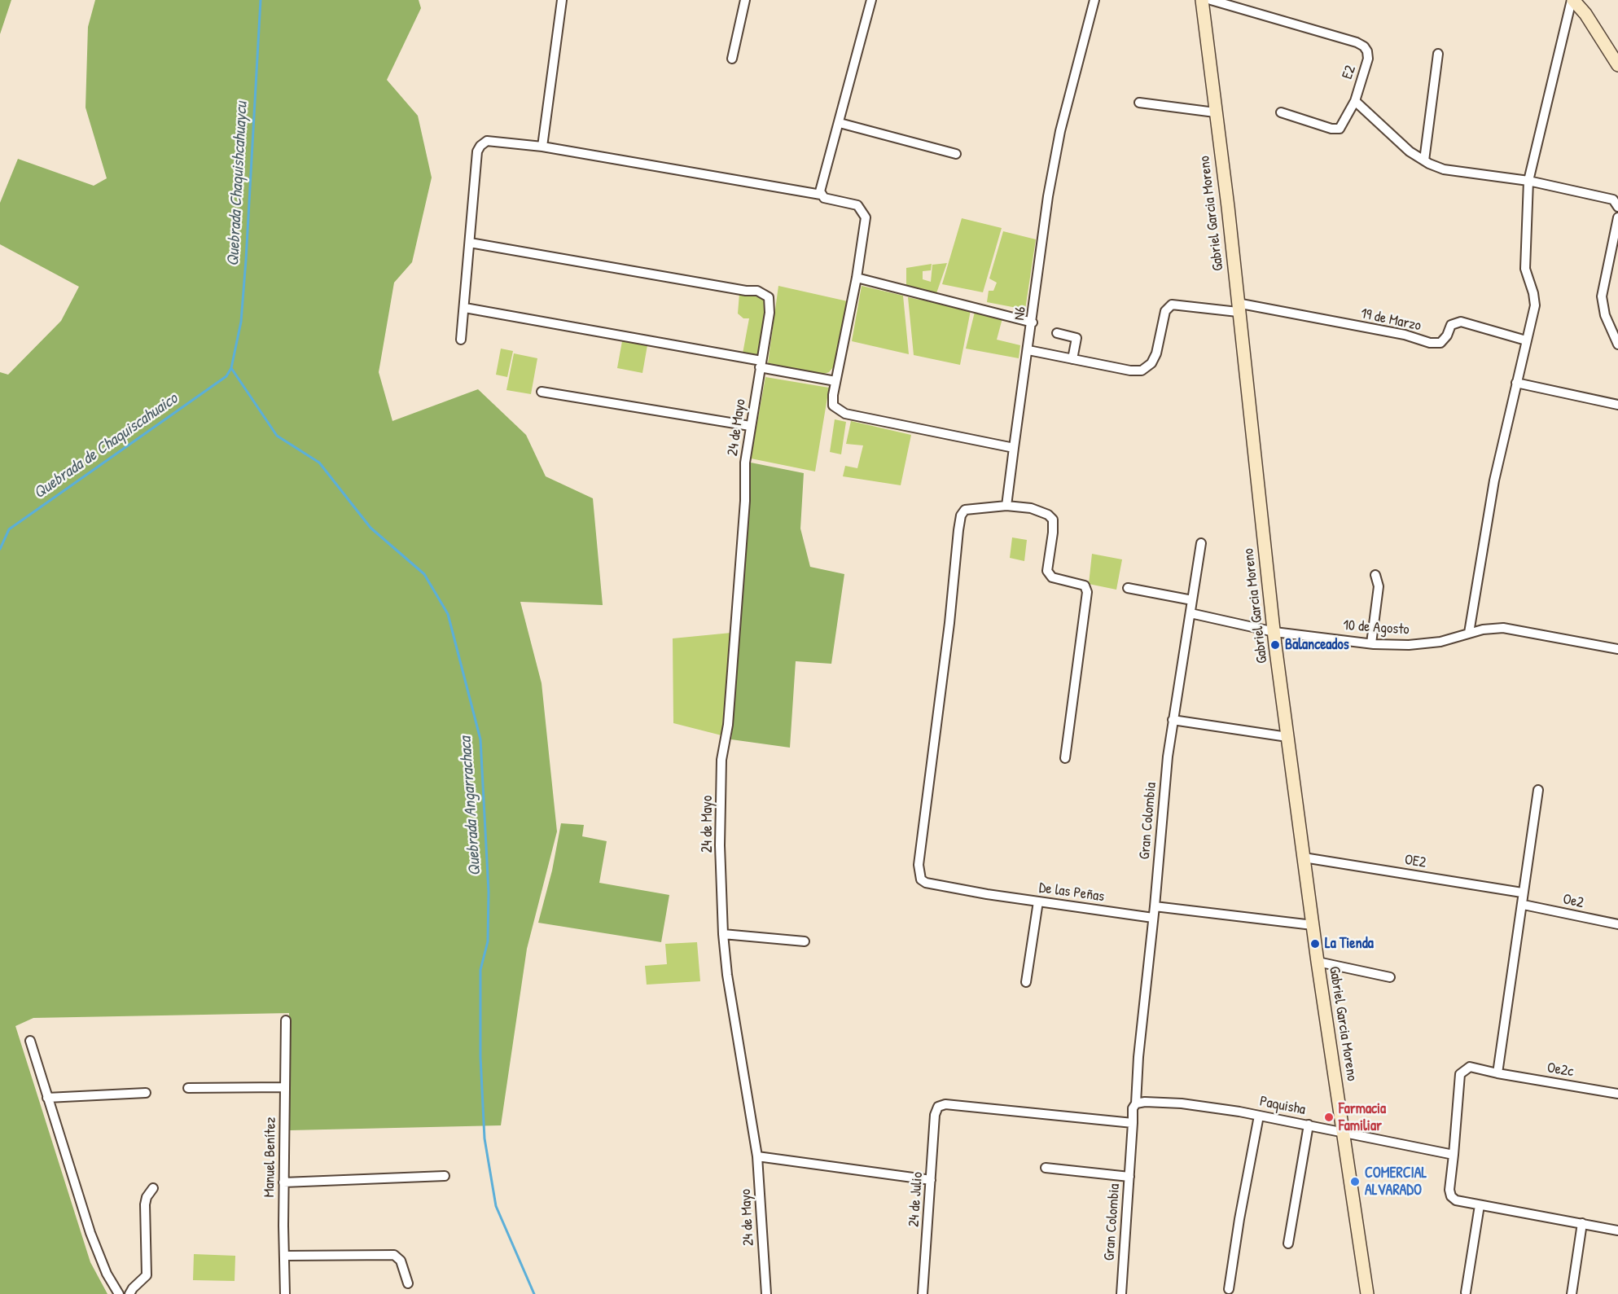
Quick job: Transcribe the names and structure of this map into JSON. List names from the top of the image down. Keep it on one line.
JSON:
{"streets":{"street":["E2","Gabriel Garcia Moreno","N6","19 de Marzo","24 de Mayo","10 de Agosto","Gran Colombia","OE2","De las Peñas","Oe2","Oe2c","Paquisha","Manuel Benítez","24 de Julio"]},"crossings":[["Gabriel Garcia Moreno","19 de Marzo"],["Gabriel Garcia Moreno","10 de Agosto"],["Gabriel Garcia Moreno","OE2"],["Gabriel Garcia Moreno","Paquisha"],["N6","19 de Marzo"],["N6","De las Peñas"],["10 de Agosto","Gran Colombia"],["Gran Colombia","De las Peñas"],["Gran Colombia","Paquisha"],["Gran Colombia","24 de Julio"],["Oe2c","Paquisha"]],"water":["Quebrada Chaquishcahuaycu","Quebrada de Chaquiscahuaico","Quebrada Angarrachaca"],"places":["Balanceados","La Tienda","Farmacia Familiar","COMERCIAL ALVARADO"]}
